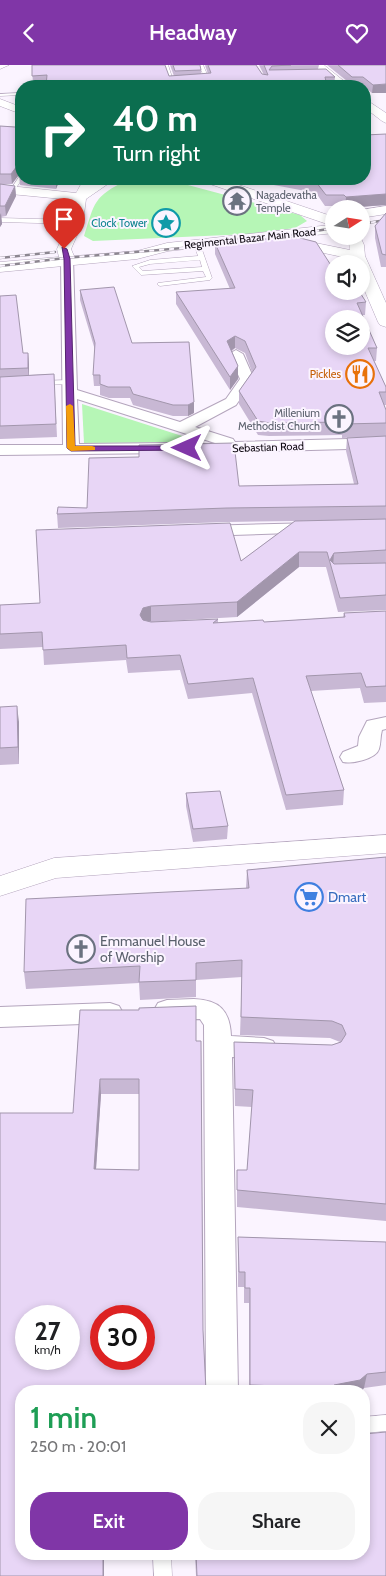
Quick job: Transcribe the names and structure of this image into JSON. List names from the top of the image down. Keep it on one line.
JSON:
{"streets":{"main road":["Regimental Bazar Main Road"],"street":["Sebastian Road"]},"places":{"temple":["Nagadevatha Temple"],"place":["Clock Tower"],"restaurant":["Pickles"],"church":["Millenium Methodist Church","Emmanuel House of Worship"],"supermarket":["Dmart"]},"north":"right","page":{"header":"Headway","turn":["40 m","Turn right"],"speed":"27 km/h","limit":"30","heading":["1 min","250 m · 20:01"],"buttons":["Exit","Share"]}}
